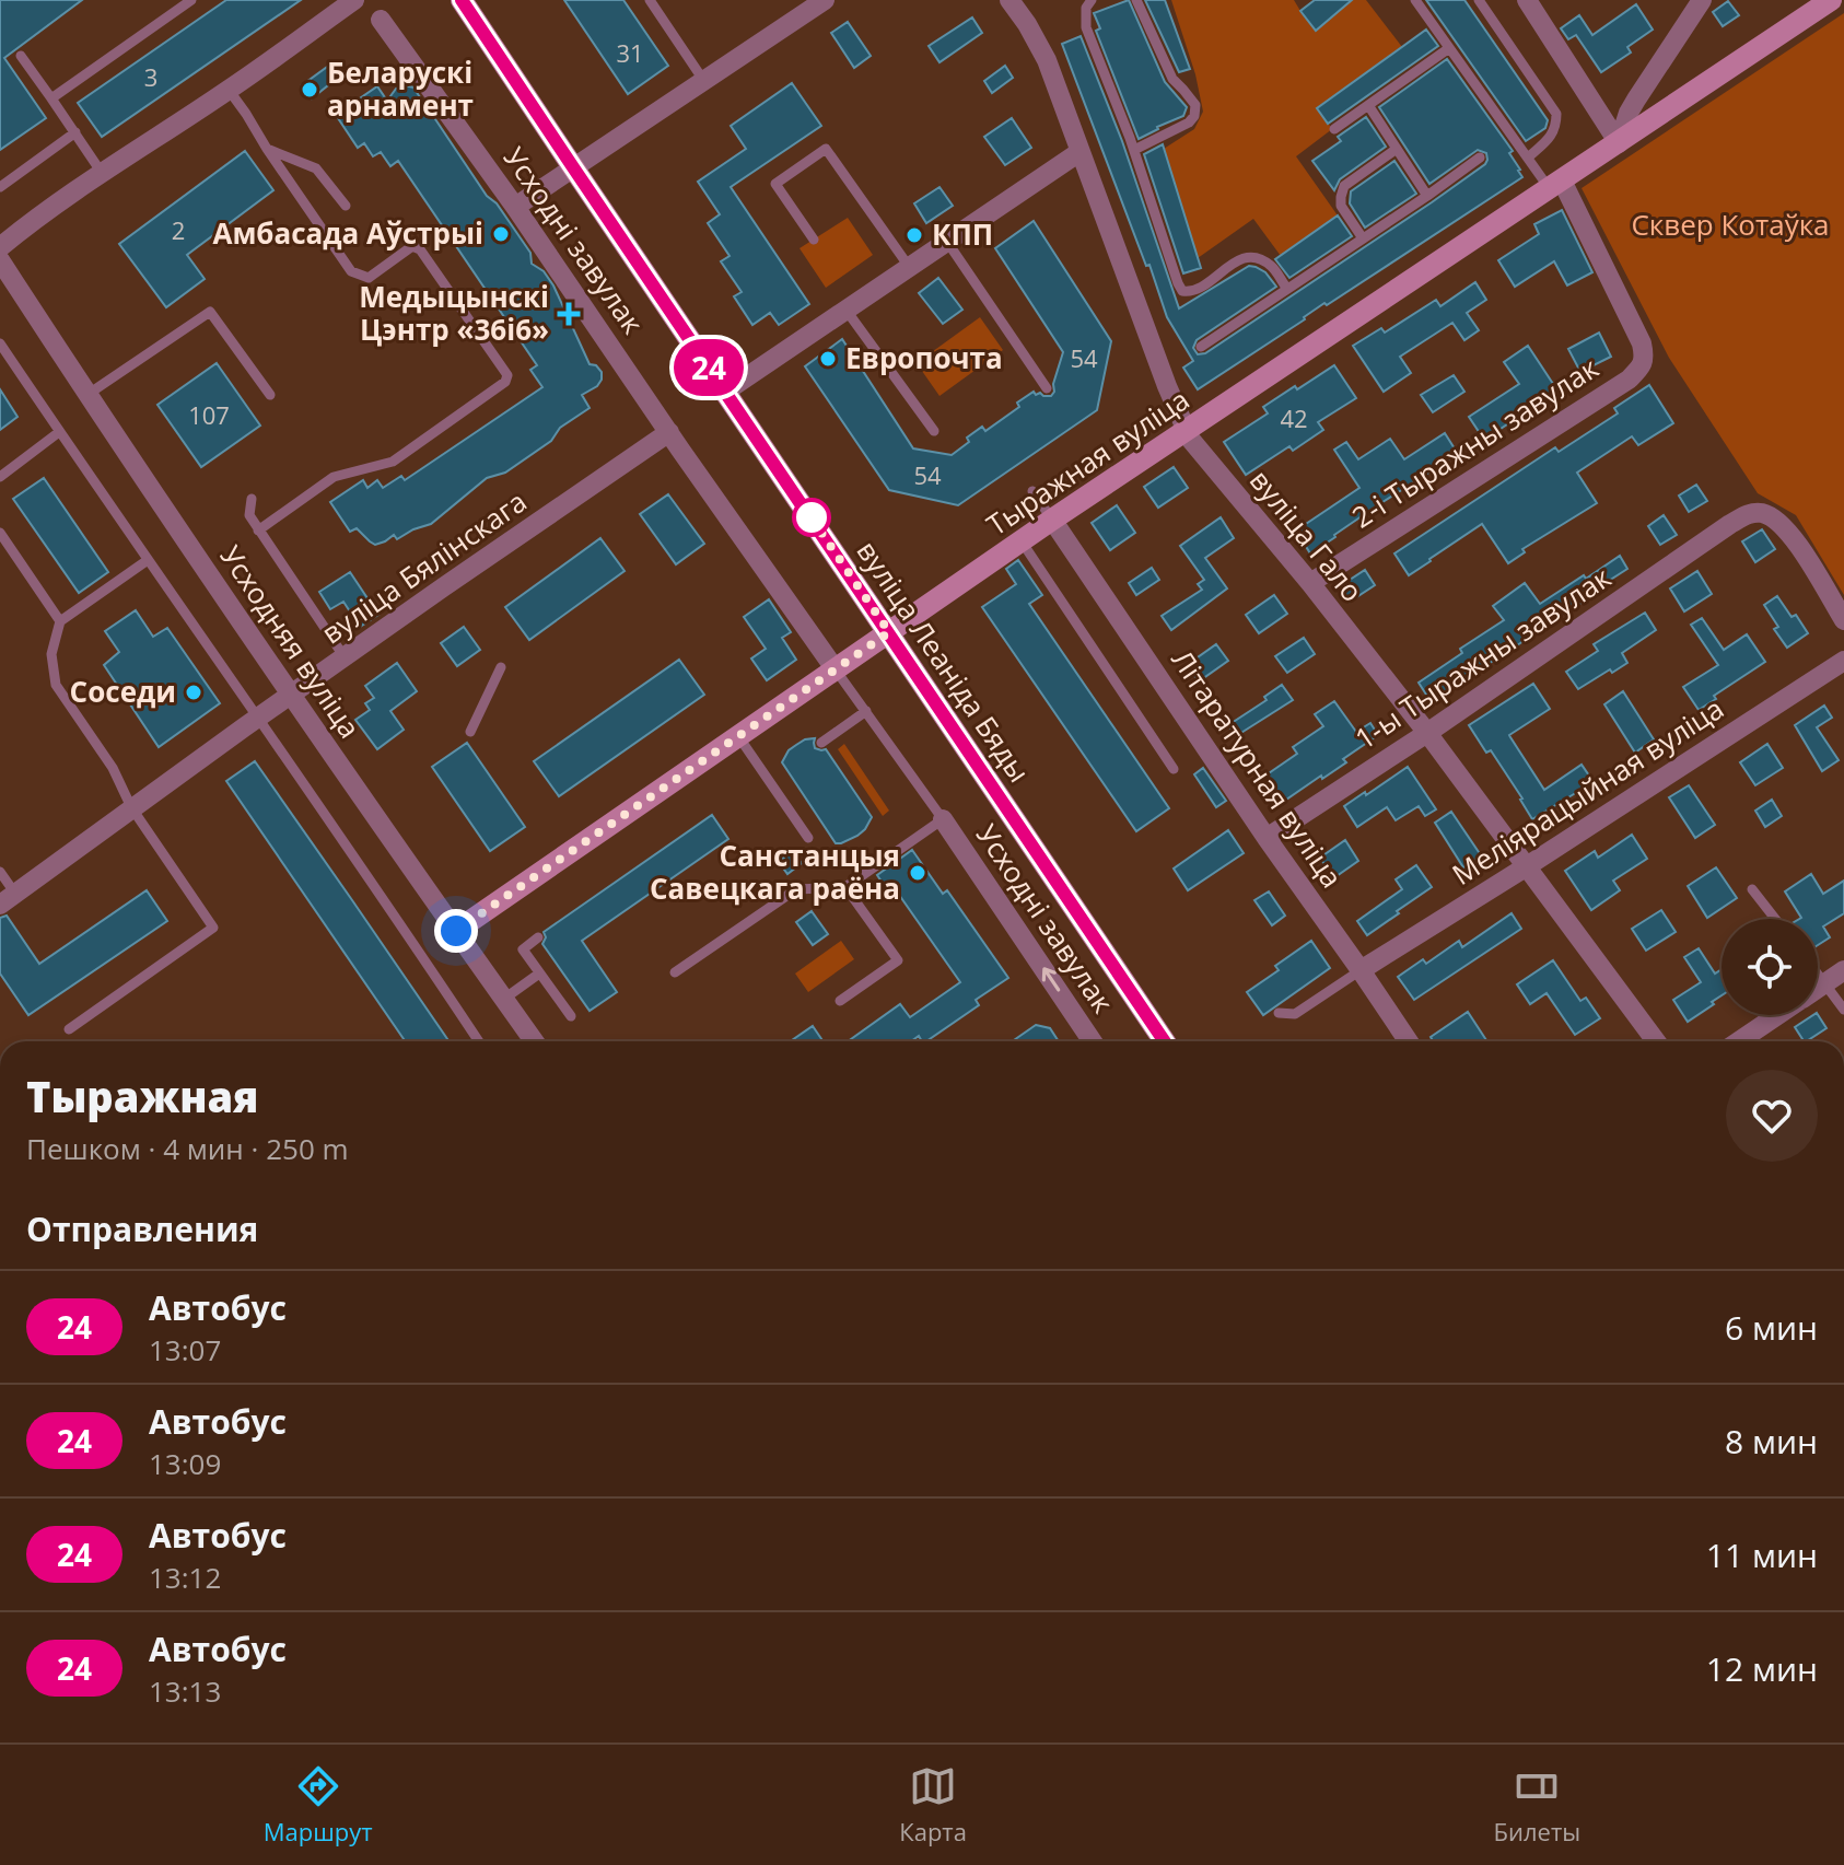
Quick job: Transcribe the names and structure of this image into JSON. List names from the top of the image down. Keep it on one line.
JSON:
{"streets":{"street":["Усходні завулак","2-і Тыражны завулак","Тыражная вуліца","вуліца Гало","вуліца Бялінскага","Усходняя вуліца","1-ы Тыражны завулак","вуліца Леаніда Бяды","Літаратурная вуліца","Меліярацыйная вуліца"]},"crossings":[["Усходні завулак","Тыражная вуліца"],["Усходні завулак","вуліца Бялінскага"],["2-і Тыражны завулак","Тыражная вуліца"],["2-і Тыражны завулак","вуліца Гало"],["Тыражная вуліца","вуліца Гало"],["Тыражная вуліца","Усходняя вуліца"],["Тыражная вуліца","вуліца Леаніда Бяды"],["Тыражная вуліца","Літаратурная вуліца"],["вуліца Гало","1-ы Тыражны завулак"],["вуліца Гало","Меліярацыйная вуліца"],["вуліца Бялінскага","Усходняя вуліца"],["1-ы Тыражны завулак","Літаратурная вуліца"],["Літаратурная вуліца","Меліярацыйная вуліца"]],"parks":["Сквер Котаўка"],"places":{"other":["Беларускі арнамент","Амбасада Аўстрыі","КПП","Европочта","Соседи","Санстанцыя Савецкага раёна"],"health":["Медыцынскі Цэнтр «36і6»"]},"lines":["bus line 24"],"house_numbers":["31","3","2","54","107","42","54"],"page":{"on_map":"24","heading":[["Тыражная","Пешком · 4 мин · 250 m"],"Отправления"],"list":[{"mark":"24","name":"Автобус","note":"13:07","value":"6 мин"},{"mark":"24","name":"Автобус","note":"13:09","value":"8 мин"},{"mark":"24","name":"Автобус","note":"13:12","value":"11 мин"},{"mark":"24","name":"Автобус","note":"13:13","value":"12 мин"}],"tabs":["Маршрут","Карта","Билеты"]}}
